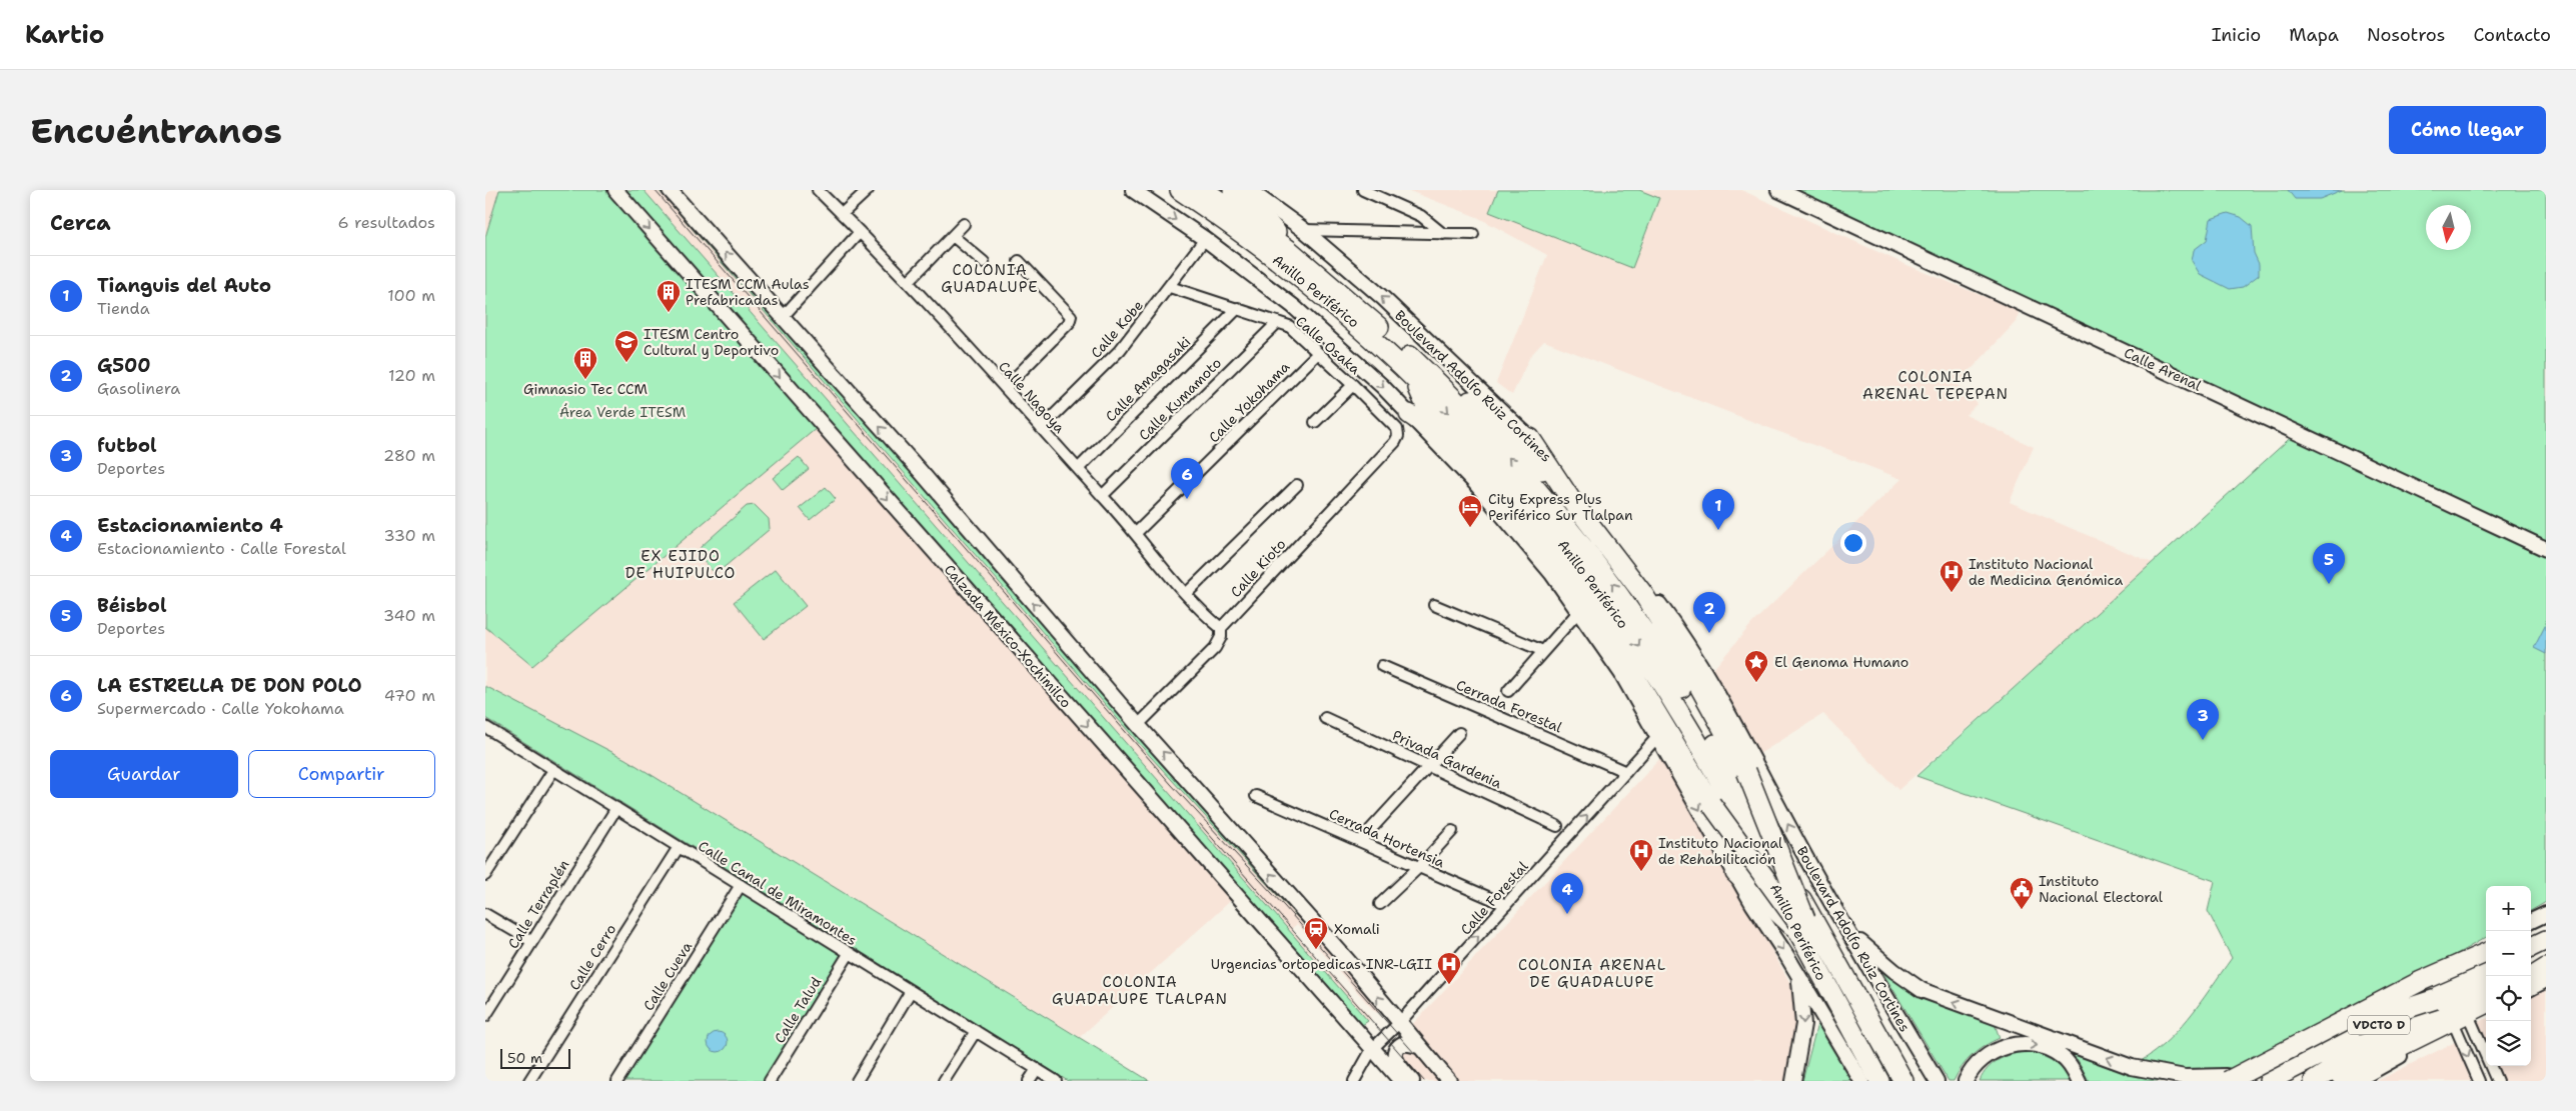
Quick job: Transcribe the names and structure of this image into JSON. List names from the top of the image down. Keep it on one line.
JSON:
{"streets":{"highway":["Anillo Periférico","VDCTO D"],"main road":["Calle Arenal","Boulevard Adolfo Ruiz Cortines","Calzada México-Xochimilco"],"street":["Calle Kobe","Calle Osaka","Calle Amagasaki","Calle Nagoya","Calle Kumamoto","Calle Yokohama","Calle Kioto","Cerrada Forestal","Privada Gardenia","Cerrada Hortensia","Calle Canal de Miramontes","Calle Forestal","Calle Terraplén","Calle Cerro","Calle Cueva","Calle Talud"]},"crossings":[["Calle Kobe","Calle Osaka"],["Calle Kobe","Calle Nagoya"],["Calle Osaka","Calle Amagasaki"],["Calle Osaka","Calle Kumamoto"],["Calle Osaka","Calle Yokohama"],["Calle Osaka","Calle Kioto"],["Calle Amagasaki","Calle Nagoya"],["Calle Nagoya","Calle Kumamoto"],["Calle Nagoya","Calle Yokohama"],["Calle Nagoya","Calle Kioto"],["Calzada México-Xochimilco","Calle Forestal"],["Cerrada Forestal","Calle Forestal"],["Cerrada Hortensia","Calle Forestal"],["Calle Canal de Miramontes","Calle Terraplén"],["Calle Canal de Miramontes","Calle Cerro"],["Calle Canal de Miramontes","Calle Cueva"],["Calle Canal de Miramontes","Calle Talud"]],"one_way":["Calle Forestal"],"districts":["COLONIA GUADALUPE","COLONIA ARENAL TEPEPAN","EX EJIDO DE HUIPULCO","COLONIA ARENAL DE GUADALUPE","COLONIA GUADALUPE TLALPAN"],"parks":["Área Verde ITESM"],"places":{"building":["ITESM CCM Aulas Prefabricadas","Gimnasio Tec CCM"],"school or university":["ITESM Centro Cultural y Deportivo"],"hotel":["City Express Plus Periférico Sur Tlalpan"],"hospital":["Instituto Nacional de Medicina Genómica","Instituto Nacional de Rehabilitación","Urgencias ortopedicas INR-LGII"],"place":["El Genoma Humano"],"public building":["Instituto Nacional Electoral"],"station":["Xomali"]},"scale_bar":"50 m","north":"bottom","page":{"header":"Kartio","nav":["Inicio","Mapa","Nosotros","Contacto"],"buttons":["Cómo llegar",["Guardar","Compartir"]],"title":"Encuéntranos","heading":["Cerca","6 resultados"],"list":[{"mark":"1","name":"Tianguis del Auto","note":"Tienda","value":"100 m"},{"mark":"2","name":"G500","note":"Gasolinera","value":"120 m"},{"mark":"3","name":"futbol","note":"Deportes","value":"280 m"},{"mark":"4","name":"Estacionamiento 4","note":"Estacionamiento · Calle Forestal","value":"330 m"},{"mark":"5","name":"Béisbol","note":"Deportes","value":"340 m"},{"mark":"6","name":"LA ESTRELLA DE DON POLO","note":"Supermercado · Calle Yokohama","value":"470 m"}],"pins":["6","1","5","2","3","4"],"map_buttons":["+","−"],"scale":"50 m"}}
